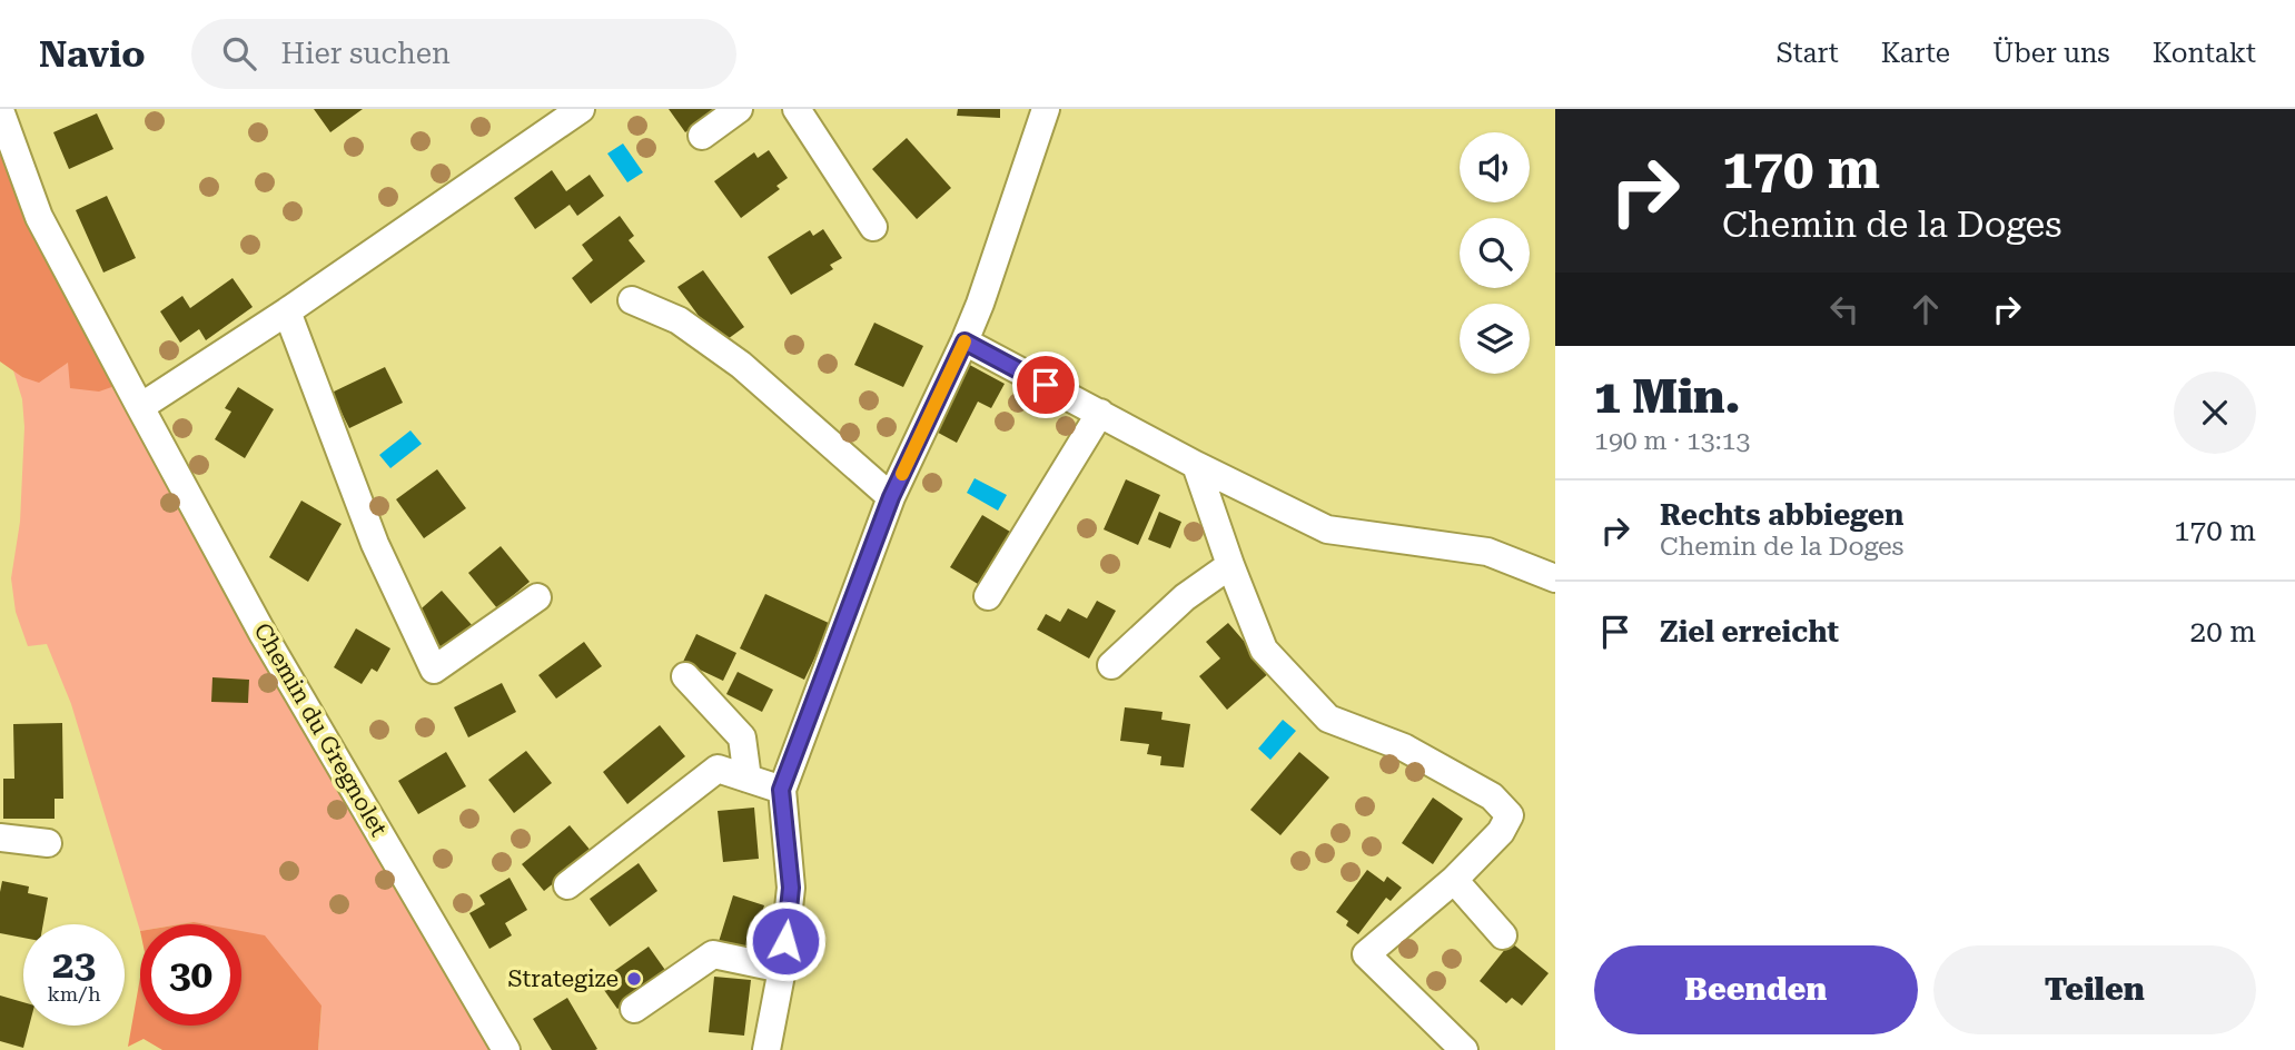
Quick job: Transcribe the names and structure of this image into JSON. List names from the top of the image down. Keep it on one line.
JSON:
{"streets":{"street":["Chemin du Gregnolet"]},"places":["Strategize"],"page":{"header":"Navio","search":"Hier suchen","nav":["Start","Karte","Über uns","Kontakt"],"turn":["170 m","Chemin de la Doges"],"heading":["1 Min.","190 m · 13:13"],"list":[{"name":"Rechts abbiegen","note":"Chemin de la Doges","value":"170 m"},{"name":"Ziel erreicht","value":"20 m"}],"speed":"23 km/h","limit":"30","buttons":["Beenden","Teilen"]}}
